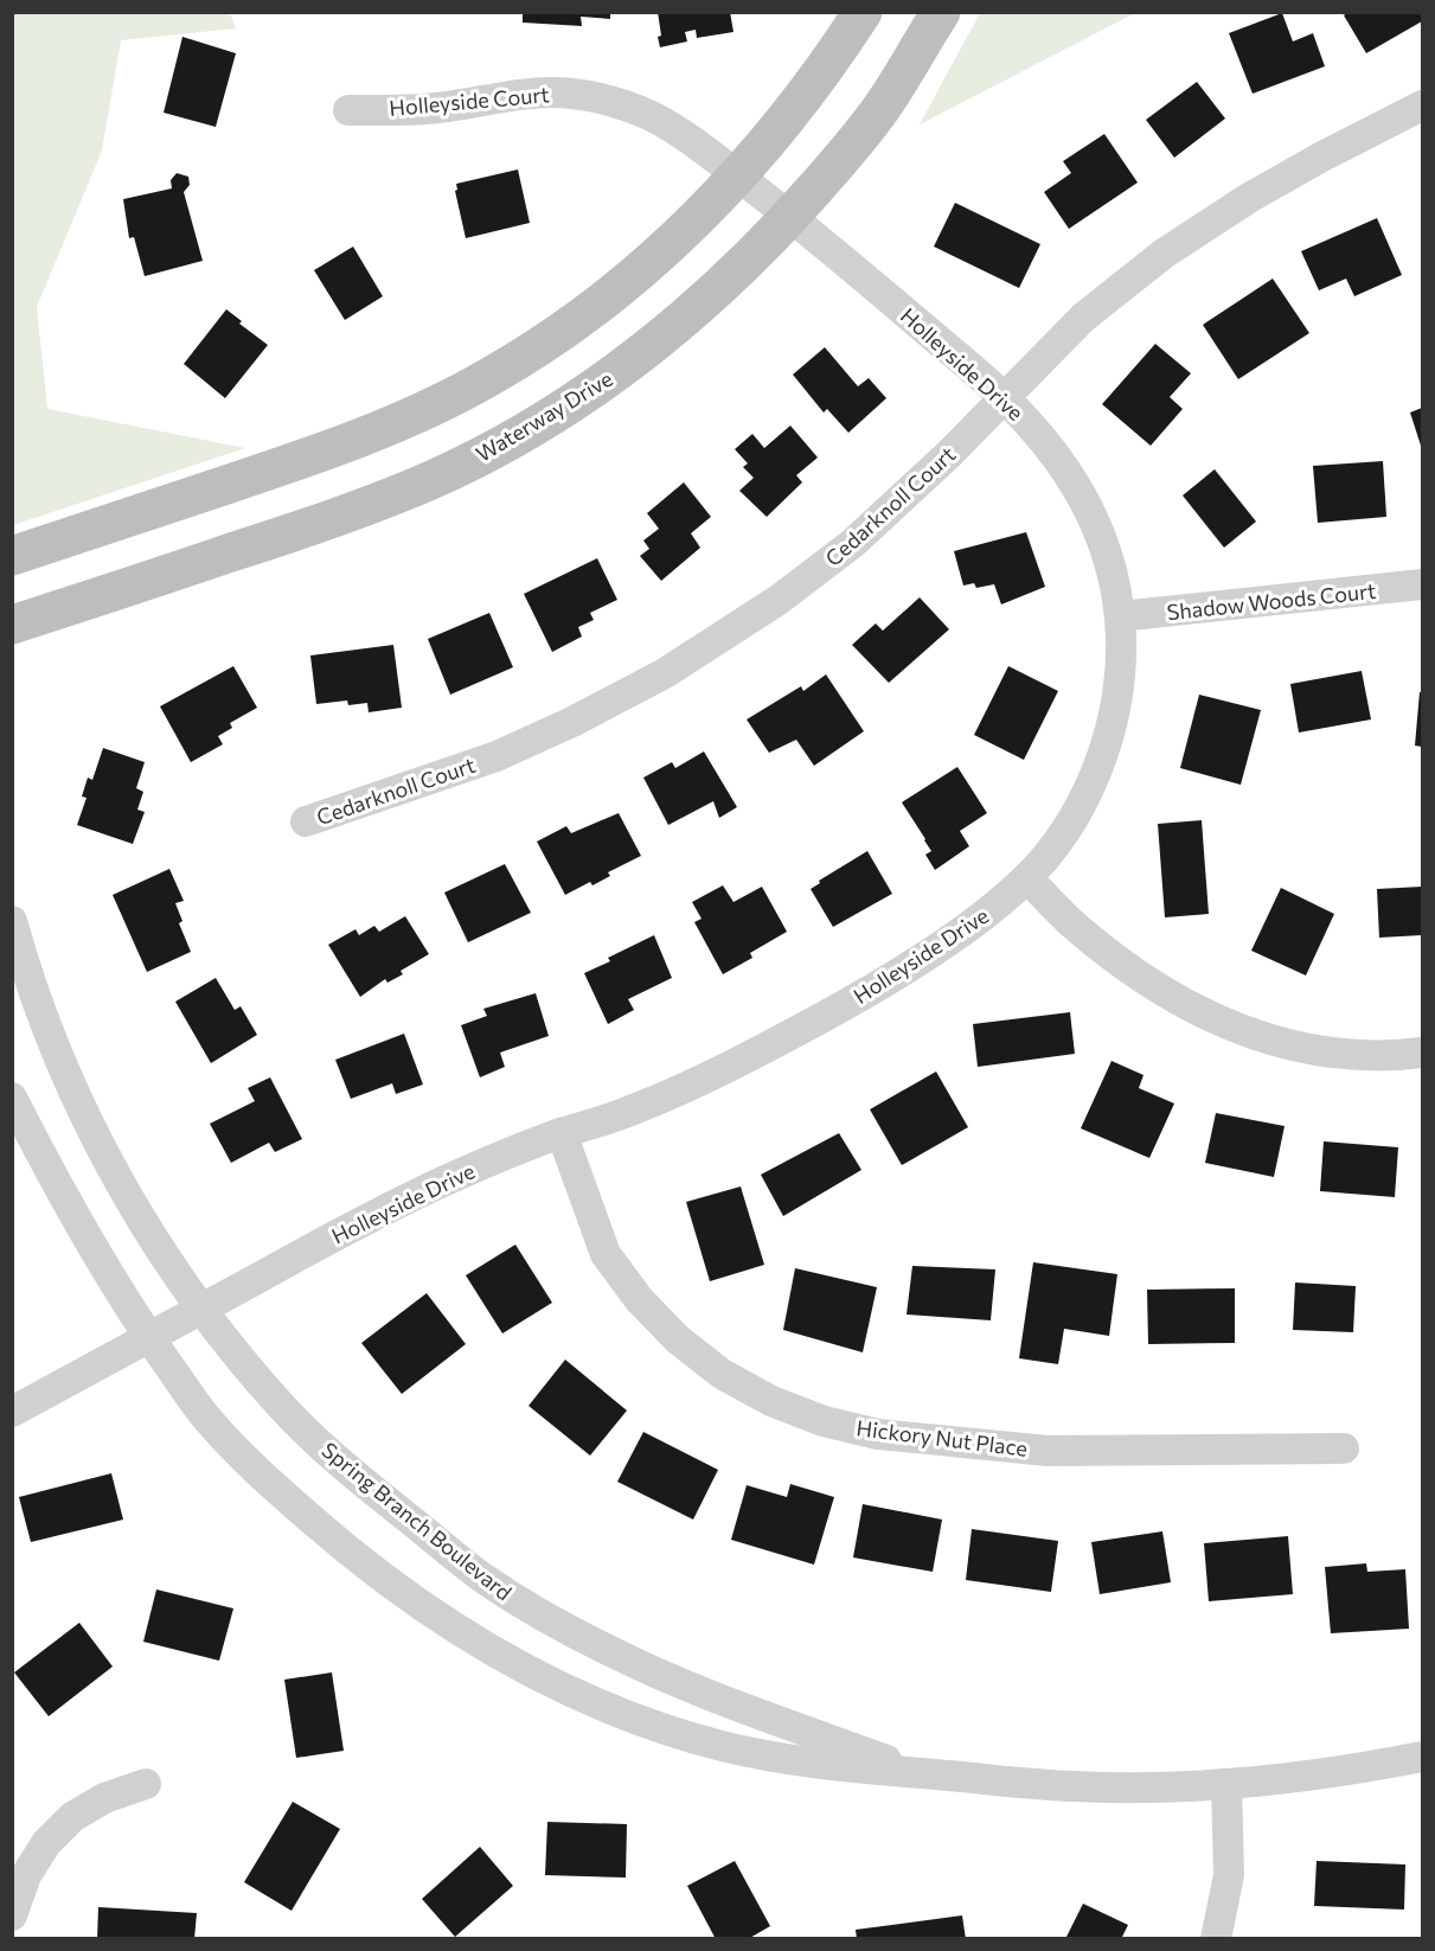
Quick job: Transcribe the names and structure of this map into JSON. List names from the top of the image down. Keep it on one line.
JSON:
{"streets":{"main road":["Waterway Drive"],"street":["Holleyside Court","Holleyside Drive","Cedarknoll Court","Shadow Woods Court","Hickory Nut Place","Spring Branch Boulevard"]},"crossings":[["Holleyside Court","Holleyside Drive"],["Holleyside Drive","Waterway Drive"],["Holleyside Drive","Cedarknoll Court"],["Holleyside Drive","Shadow Woods Court"],["Holleyside Drive","Hickory Nut Place"],["Holleyside Drive","Spring Branch Boulevard"]]}
